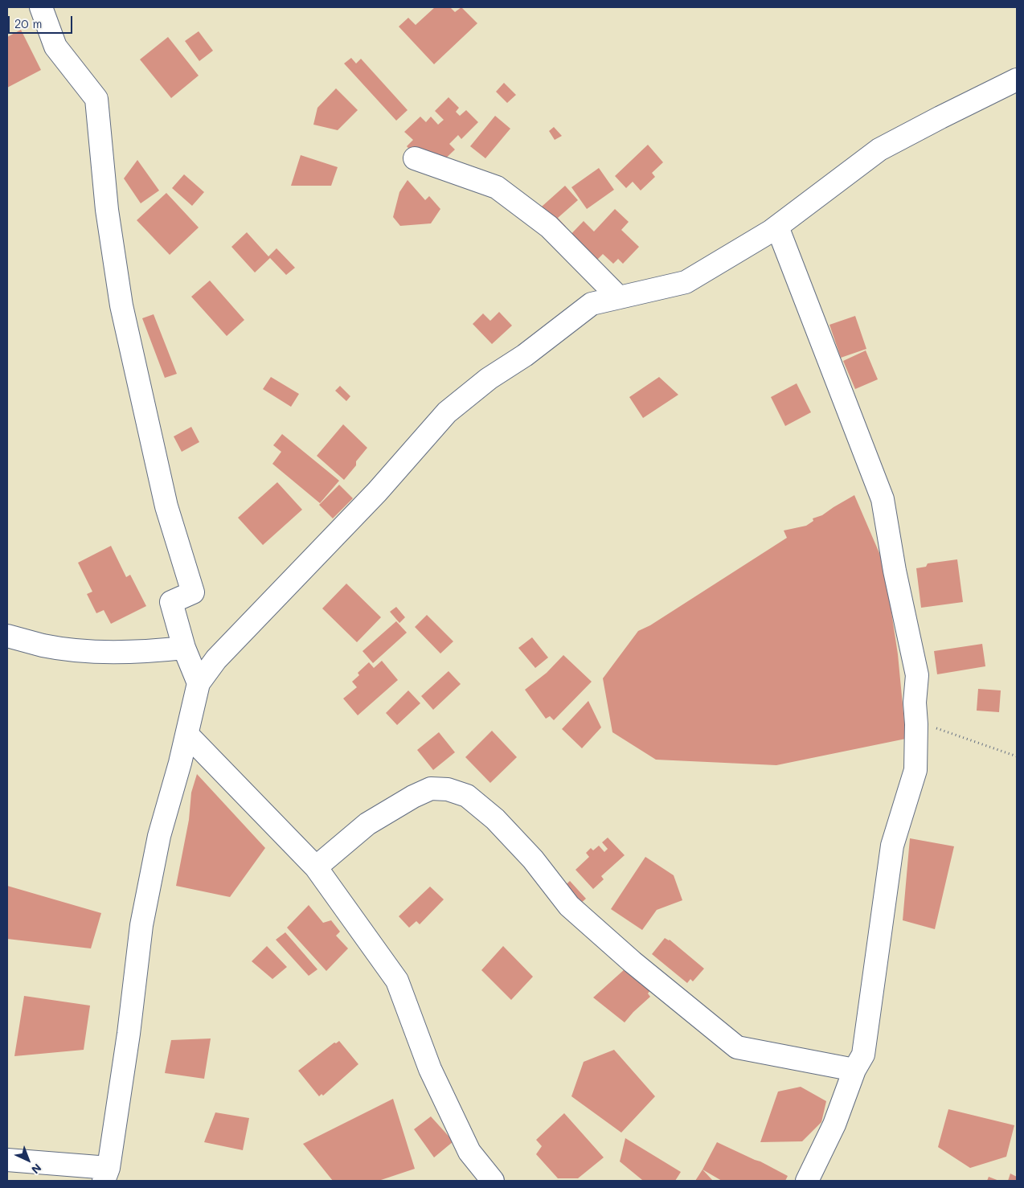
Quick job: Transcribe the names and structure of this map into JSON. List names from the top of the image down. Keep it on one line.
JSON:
{"scale_bar":"20 m","north":"bottom right"}
